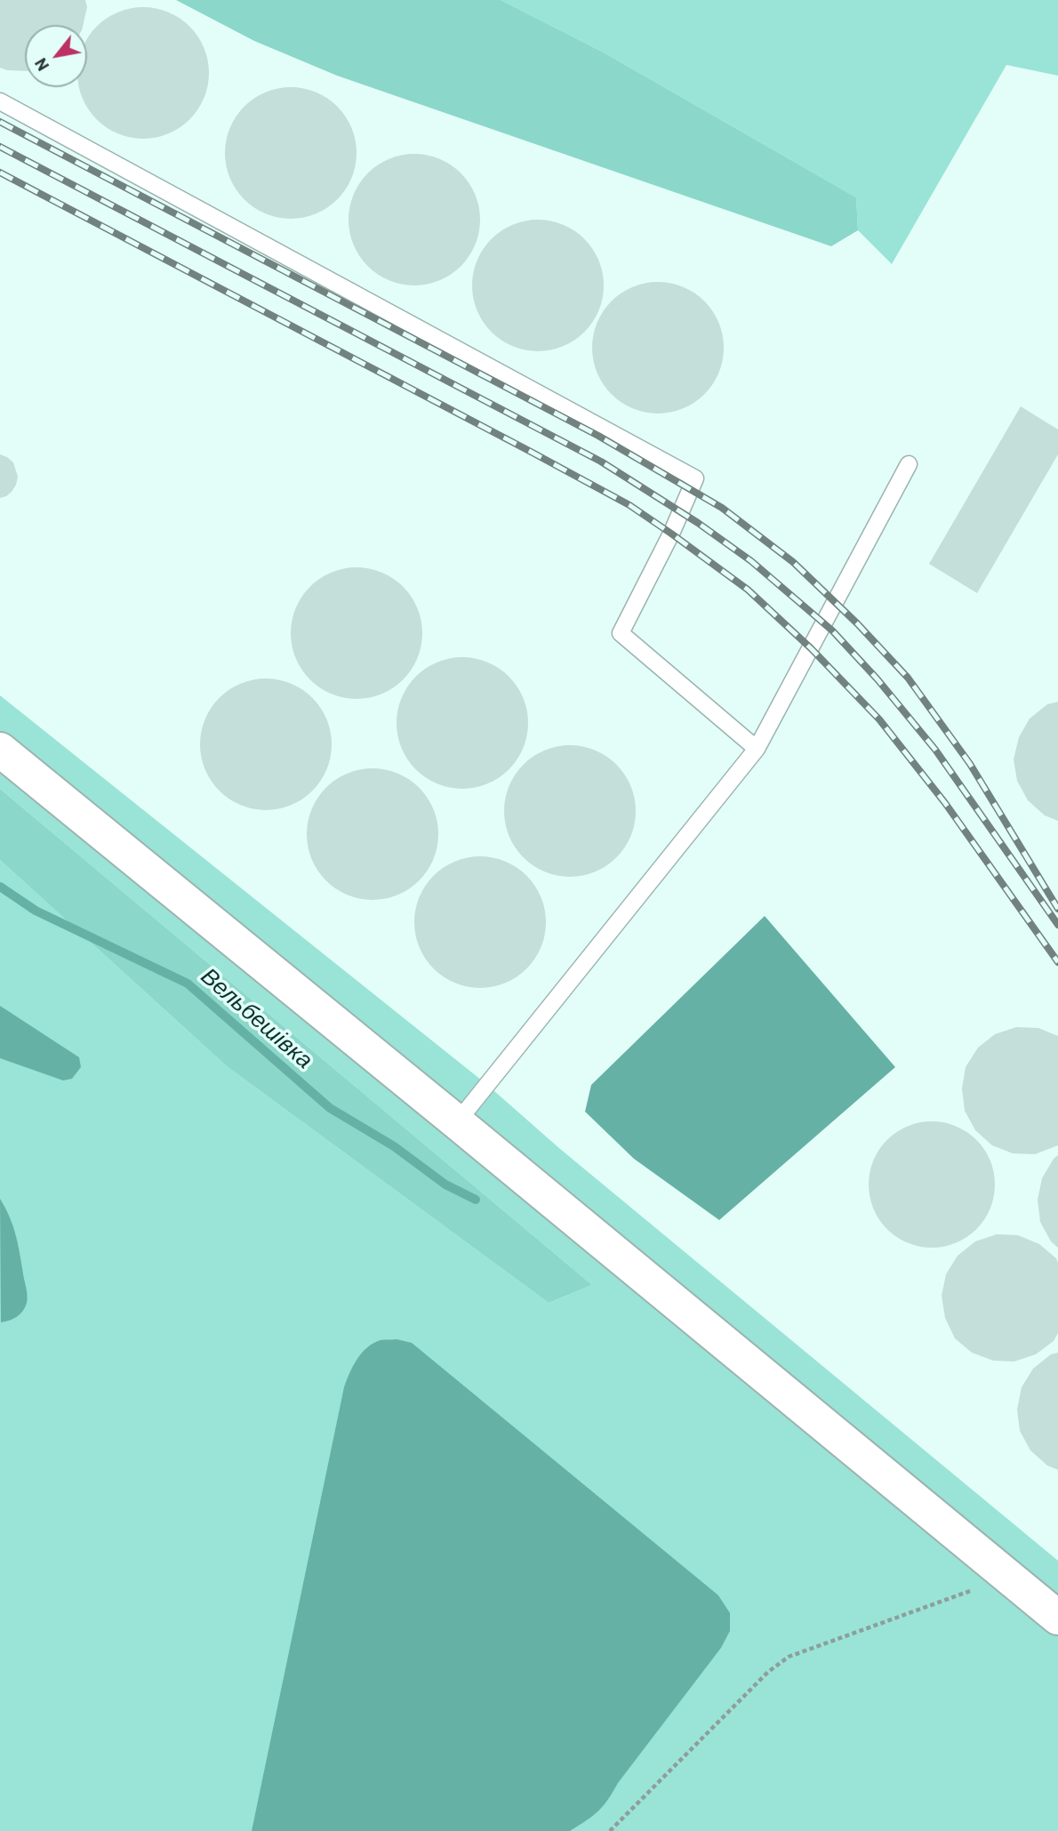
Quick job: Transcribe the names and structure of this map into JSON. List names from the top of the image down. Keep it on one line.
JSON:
{"water":["Вельбешівка"],"north":"bottom left"}
